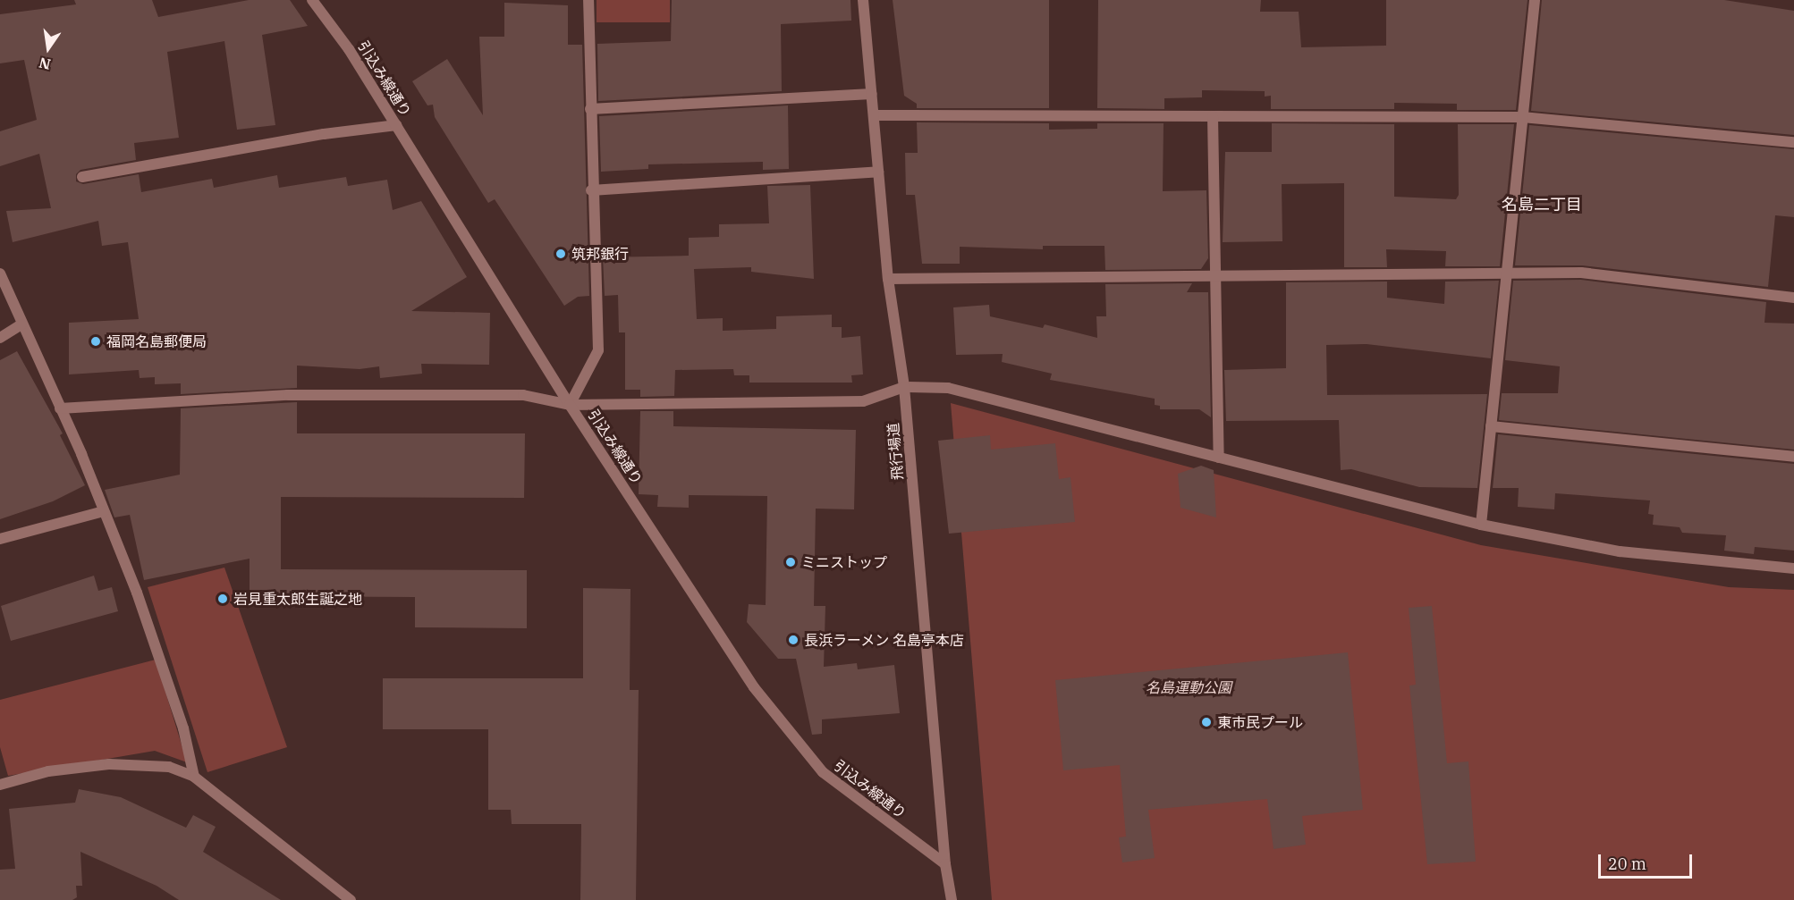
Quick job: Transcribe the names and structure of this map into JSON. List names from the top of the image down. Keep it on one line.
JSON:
{"streets":{"street":["引込み線通り","飛行場道"]},"crossings":[["引込み線通り","飛行場道"]],"districts":["名島二丁目"],"parks":["名島運動公園"],"places":["筑邦銀行","福岡名島郵便局","ミニストップ","岩見重太郎生誕之地","長浜ラーメン 名島亭本店","東市民プール"],"scale_bar":"20 m","north":"bottom"}
